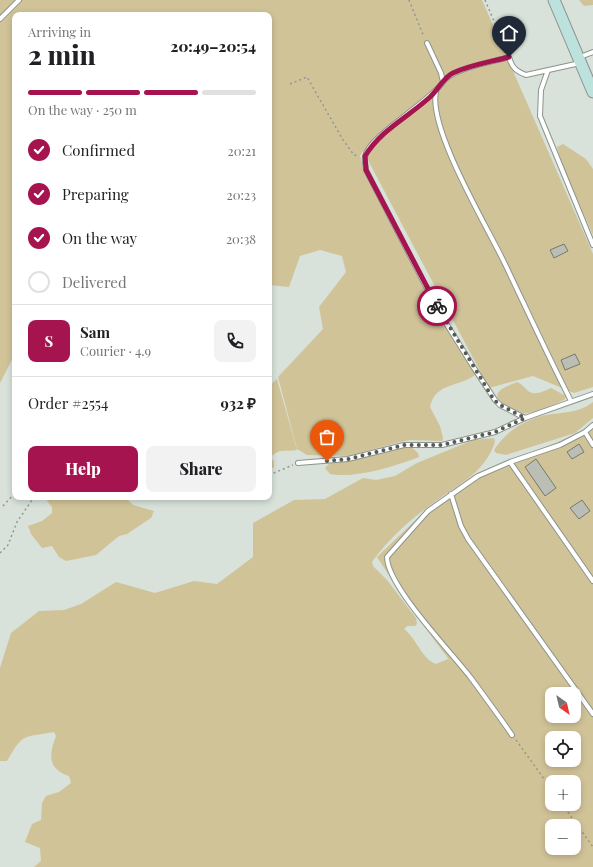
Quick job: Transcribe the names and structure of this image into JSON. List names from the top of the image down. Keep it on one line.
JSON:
{"north":"bottom right","page":{"heading":["2 min","Arriving in","20:49–20:54"],"panel":["Sam","Courier · 4.9","Order #2554","932 ₽"],"bar":"On the way · 250 m","list":[["Confirmed","20:21"],["Preparing","20:23"],["On the way","20:38"],"Delivered"],"round":"S","buttons":["Help","Share"],"map_buttons":["+","−"]}}
